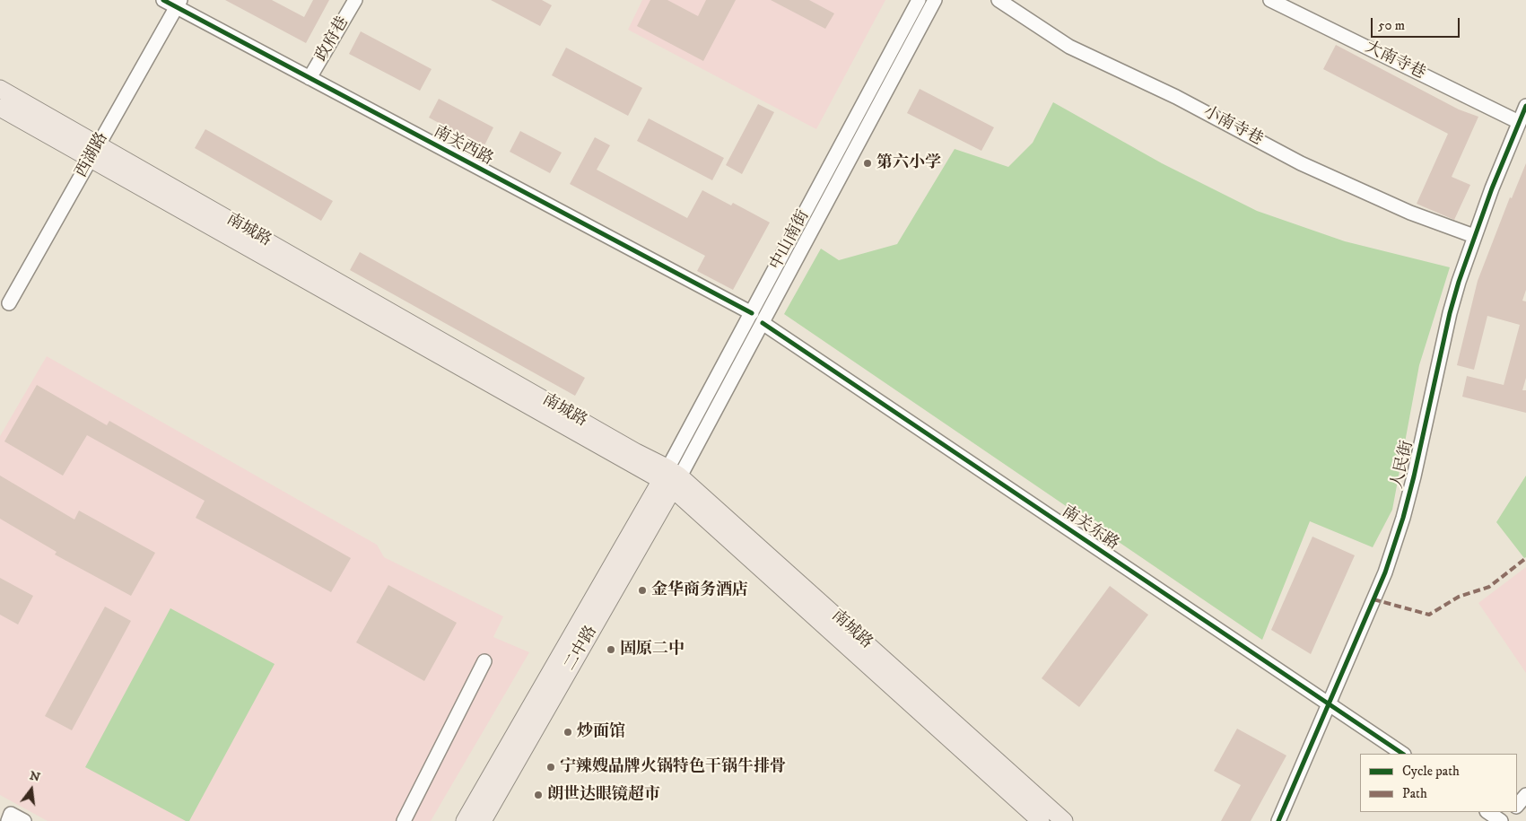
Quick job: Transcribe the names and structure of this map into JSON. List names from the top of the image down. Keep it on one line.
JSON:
{"streets":{"main road":["南城路","二中路"],"street":["政府巷","大南寺巷","小南寺巷","南关西路","西湖路","中山南街","人民街","南关东路"]},"crossings":[["政府巷","南关西路"],["大南寺巷","人民街"],["小南寺巷","人民街"],["南关西路","西湖路"],["南关西路","中山南街"],["西湖路","南城路"],["南城路","中山南街"],["南城路","二中路"],["中山南街","南关东路"],["中山南街","二中路"],["人民街","南关东路"]],"places":["第六小学","金华商务酒店","固原二中","炒面馆","宁辣嫂品牌火锅特色干锅牛排骨","朗世达眼镜超市"],"legend":["Cycle path","Path"],"scale_bar":"50 m","north":"top"}
